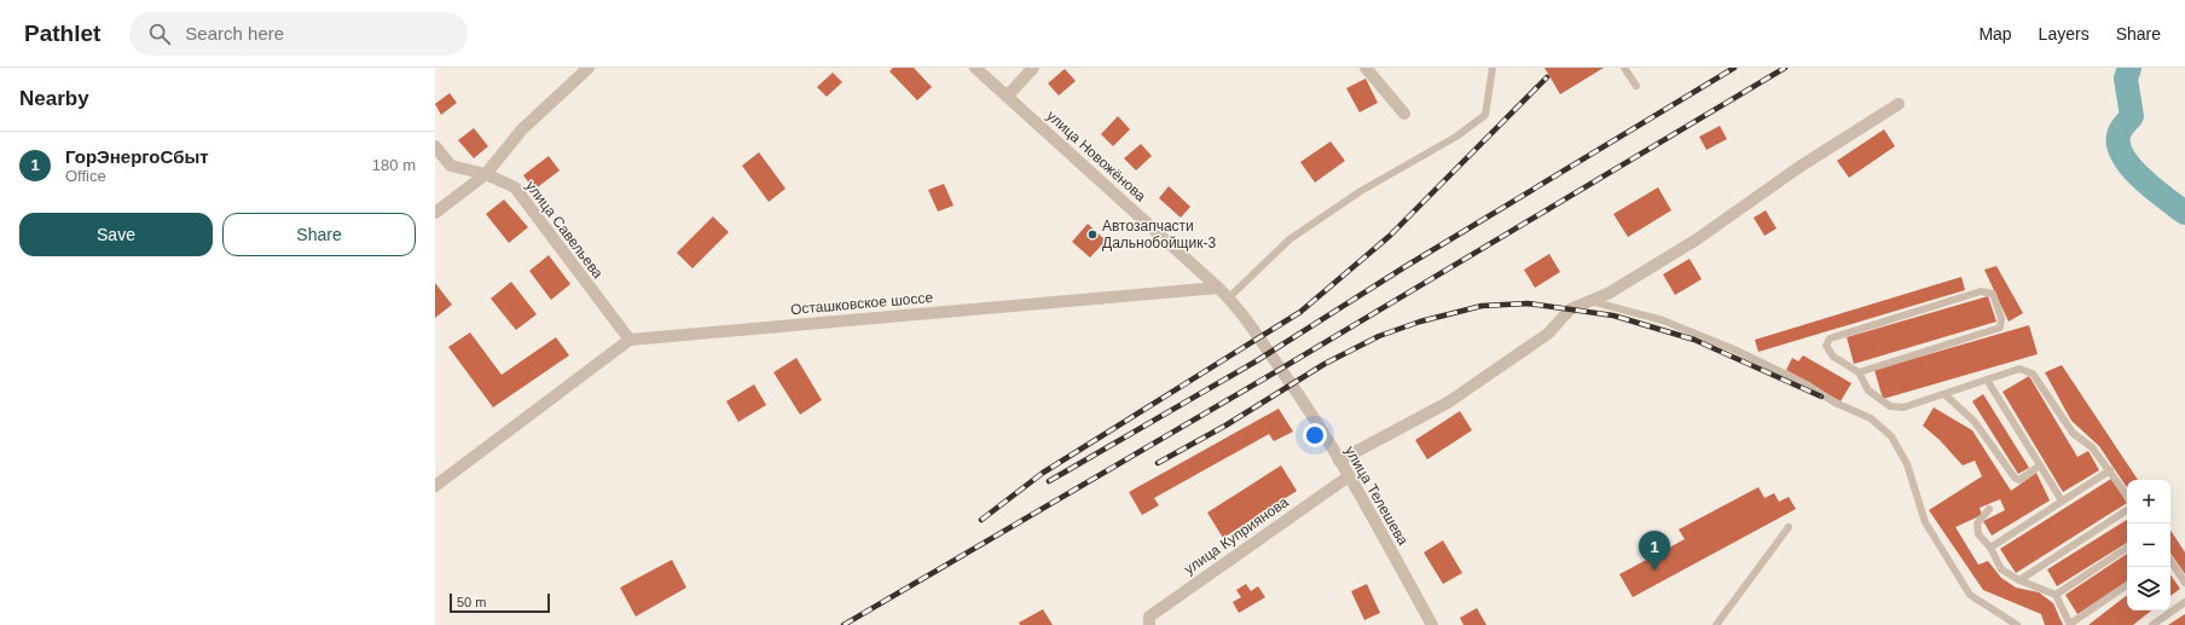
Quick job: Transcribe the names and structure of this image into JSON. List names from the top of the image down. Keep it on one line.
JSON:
{"streets":{"street":["улица Новожёнова","улица Савельева","Осташковское шоссе","улица Телешева","улица Куприянова"]},"crossings":[["улица Новожёнова","Осташковское шоссе"],["улица Савельева","Осташковское шоссе"],["улица Телешева","улица Куприянова"]],"places":["Автозапчасти Дальнобойщик-3"],"scale_bar":"50 m","page":{"header":"Pathlet","search":"Search here","nav":["Map","Layers","Share"],"heading":"Nearby","list":[{"mark":"1","name":"ГорЭнергоСбыт","note":"Office","value":"180 m"}],"buttons":["Save","Share"],"map_buttons":["+","−"],"pins":"1","scale":"50 m"}}
